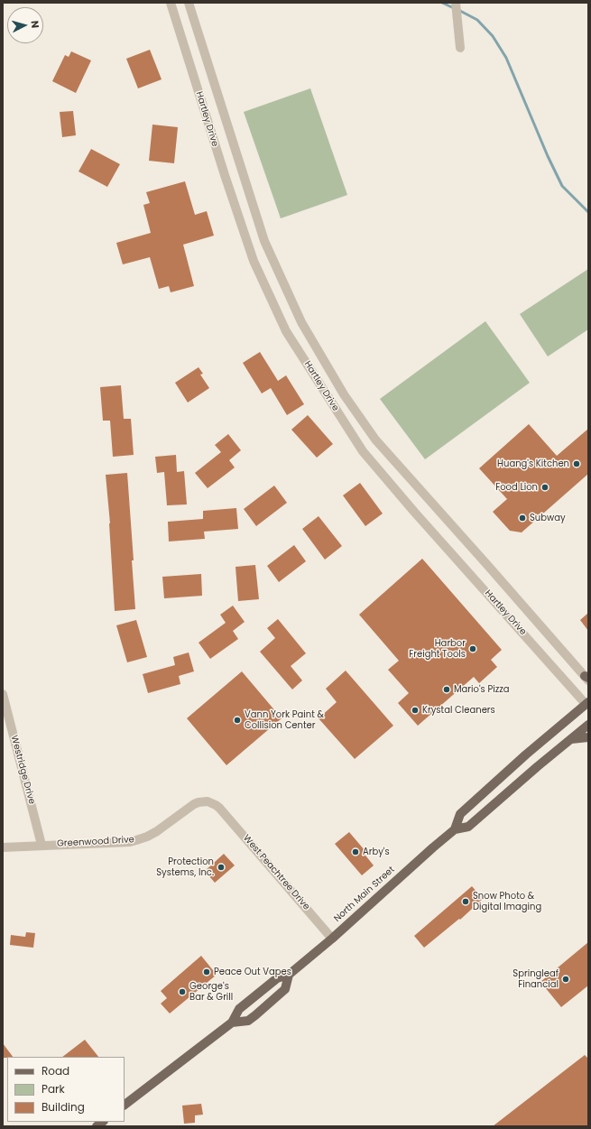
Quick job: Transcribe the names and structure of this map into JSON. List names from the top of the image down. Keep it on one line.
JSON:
{"streets":{"main road":["North Main Street"],"street":["Hartley Drive","Westridge Drive","Greenwood Drive","West Peachtree Drive"]},"crossings":[["Hartley Drive","North Main Street"],["Westridge Drive","Greenwood Drive"],["Greenwood Drive","West Peachtree Drive"],["West Peachtree Drive","North Main Street"]],"places":["Huang's Kitchen","Food Lion","Subway","Harbor Freight Tools","Mario's Pizza","Krystal Cleaners","Vann York Paint & Collision Center","Arby's","Protection Systems, Inc.","Snow Photo & Digital Imaging","Peace Out Vapes","Springleaf Financial","George's Bar & Grill"],"legend":["Road","Park","Building"],"north":"right"}
